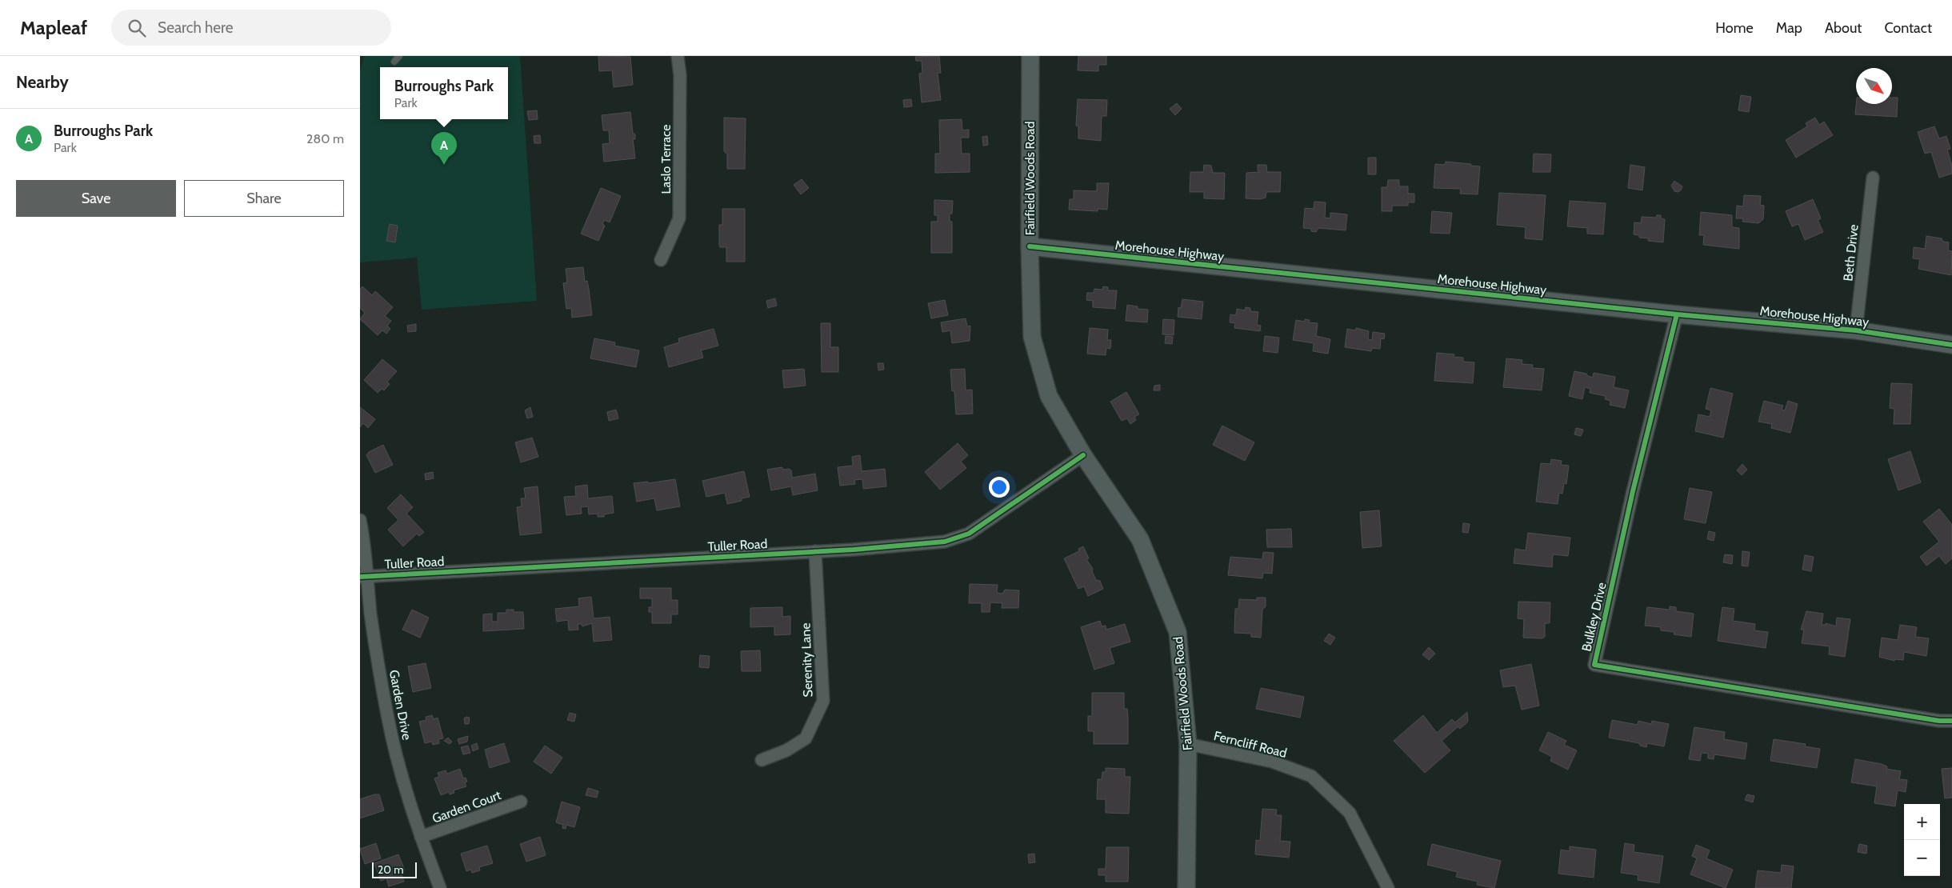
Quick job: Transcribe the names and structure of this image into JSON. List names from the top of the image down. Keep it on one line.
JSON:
{"streets":{"street":["Laslo Terrace","Fairfield Woods Road","Morehouse Highway","Beth Drive","Tuller Road","Bulkley Drive","Serenity Lane","Garden Drive","Ferncliff Road","Garden Court"]},"crossings":[["Fairfield Woods Road","Morehouse Highway"],["Fairfield Woods Road","Tuller Road"],["Fairfield Woods Road","Ferncliff Road"],["Morehouse Highway","Beth Drive"],["Morehouse Highway","Bulkley Drive"],["Tuller Road","Serenity Lane"],["Tuller Road","Garden Drive"],["Garden Drive","Garden Court"]],"scale_bar":"20 m","north":"bottom right","page":{"header":"Mapleaf","search":"Search here","nav":["Home","Map","About","Contact"],"heading":"Nearby","popup":["Burroughs Park","Park"],"list":[{"mark":"A","name":"Burroughs Park","note":"Park","value":"280 m"}],"pins":"A","buttons":["Save","Share"],"map_buttons":["+","−"],"scale":"20 m"}}
